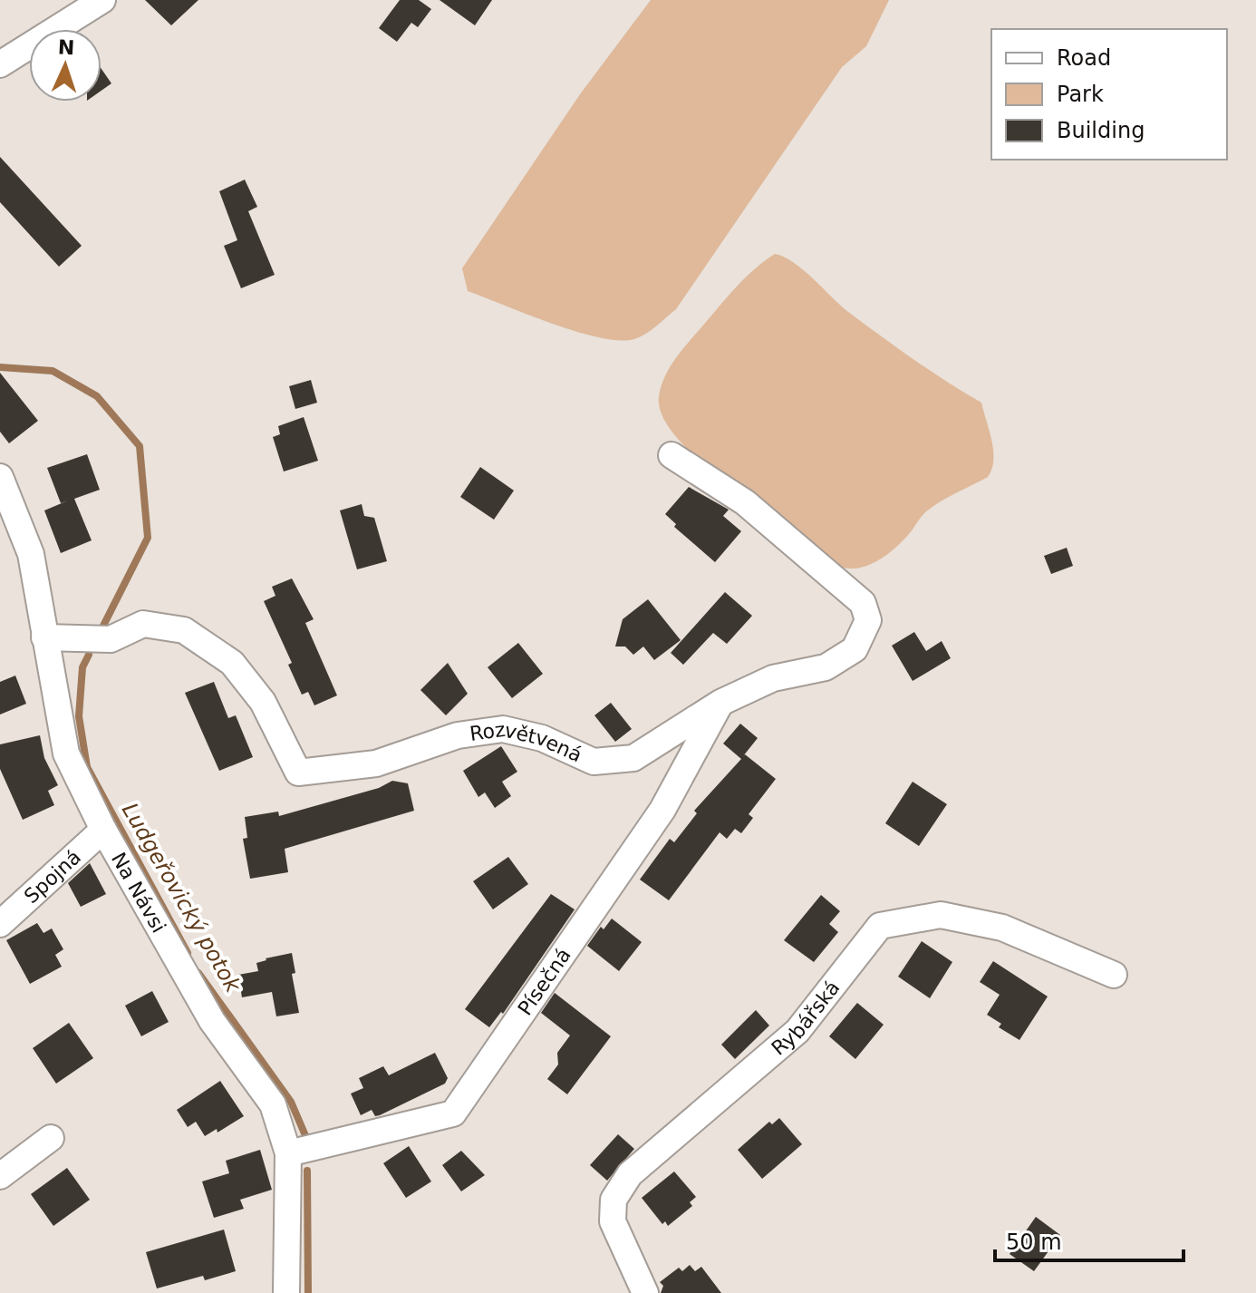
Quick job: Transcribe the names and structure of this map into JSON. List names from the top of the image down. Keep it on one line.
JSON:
{"streets":{"street":["Rozvětvená","Spojná","Na Návsi","Písečná","Rybářská"]},"crossings":[["Rozvětvená","Na Návsi"],["Rozvětvená","Písečná"],["Spojná","Na Návsi"],["Na Návsi","Písečná"]],"water":["Ludgeřovický potok"],"legend":["Road","Park","Building"],"scale_bar":"50 m","north":"top"}
